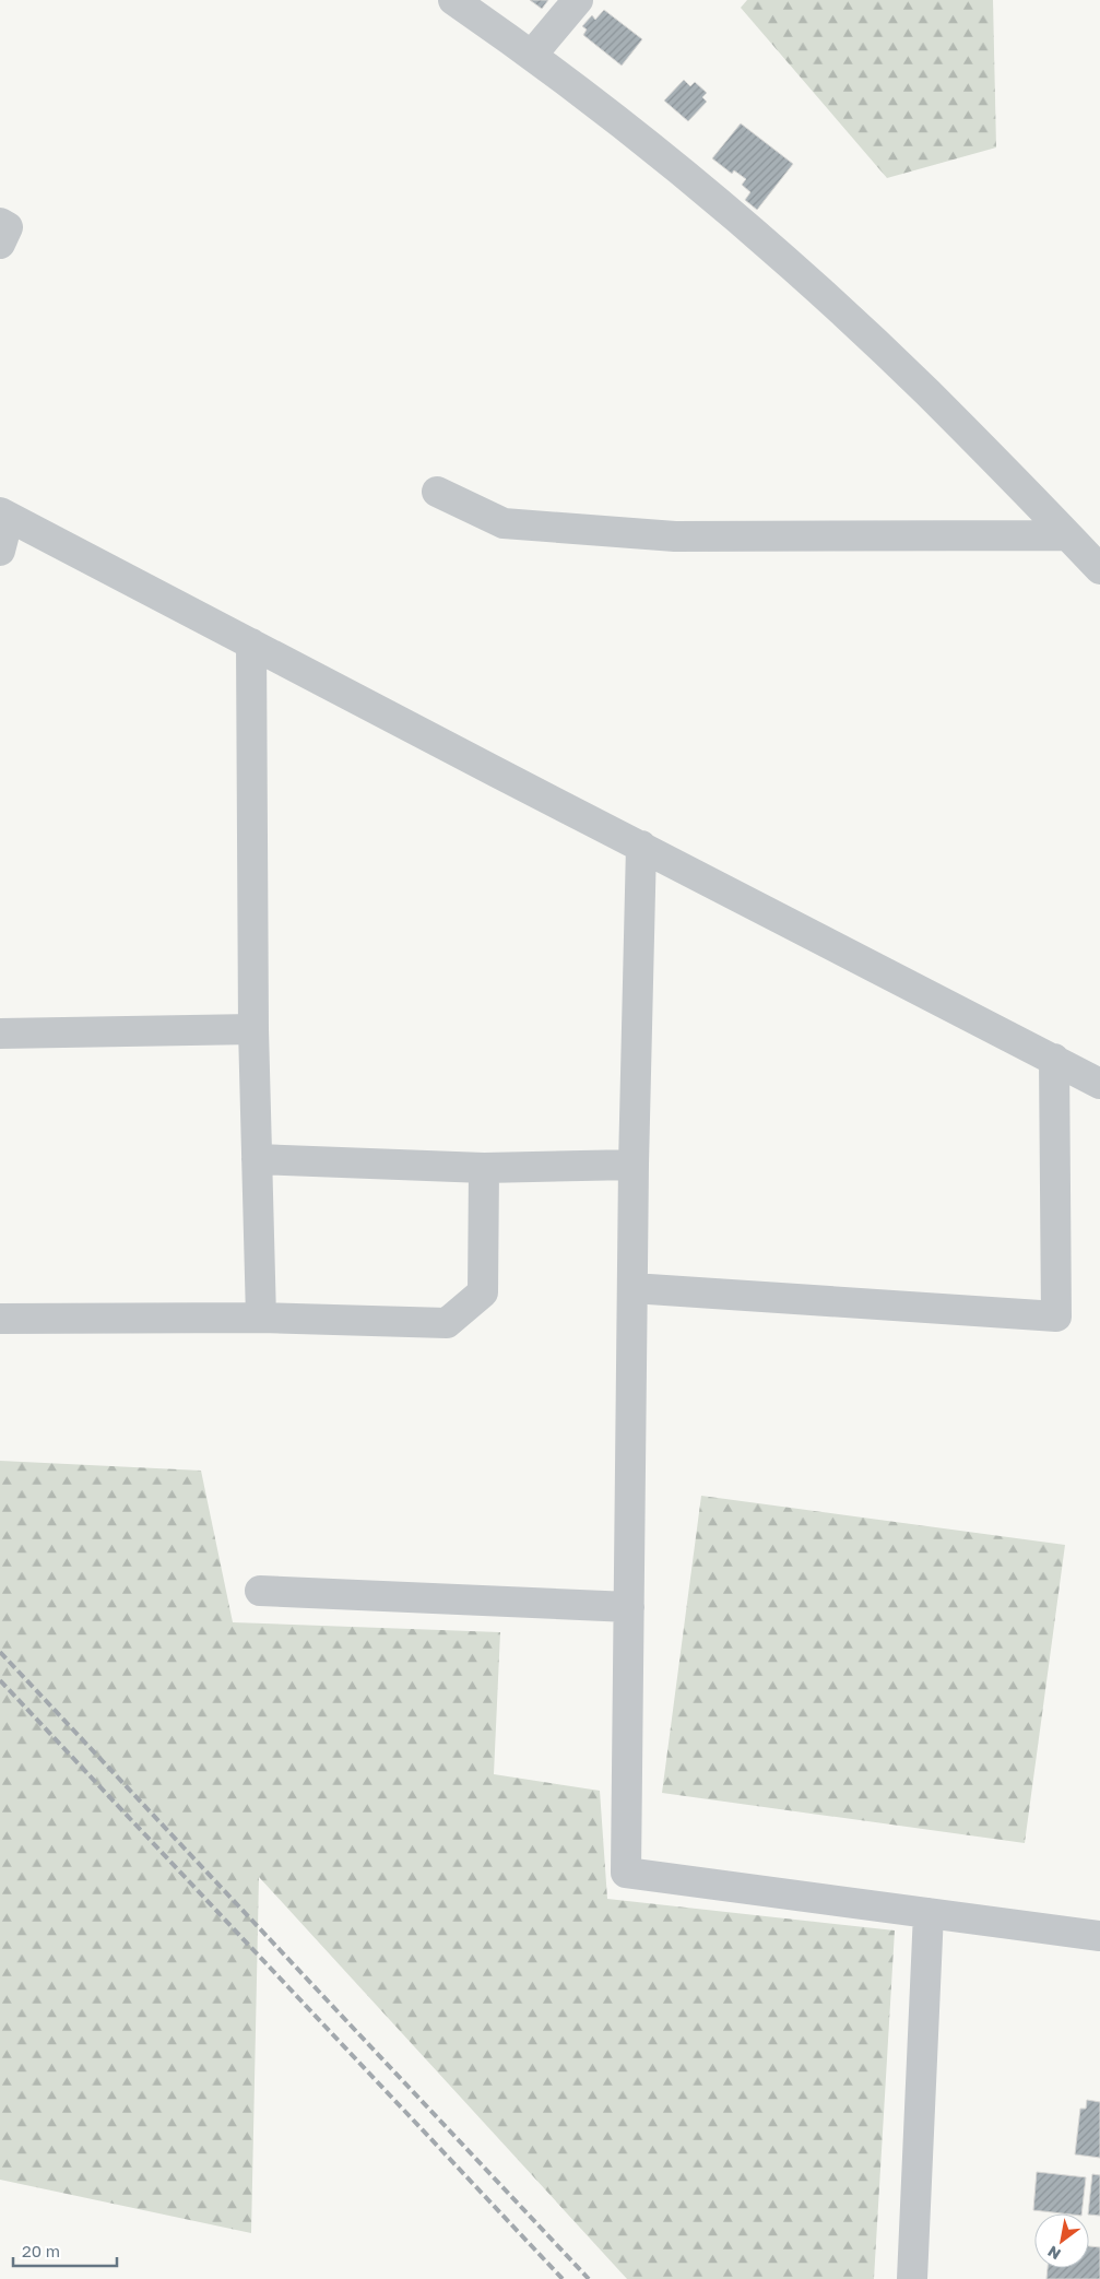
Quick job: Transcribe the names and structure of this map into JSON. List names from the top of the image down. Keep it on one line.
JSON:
{"scale_bar":"20 m","north":"bottom left"}
